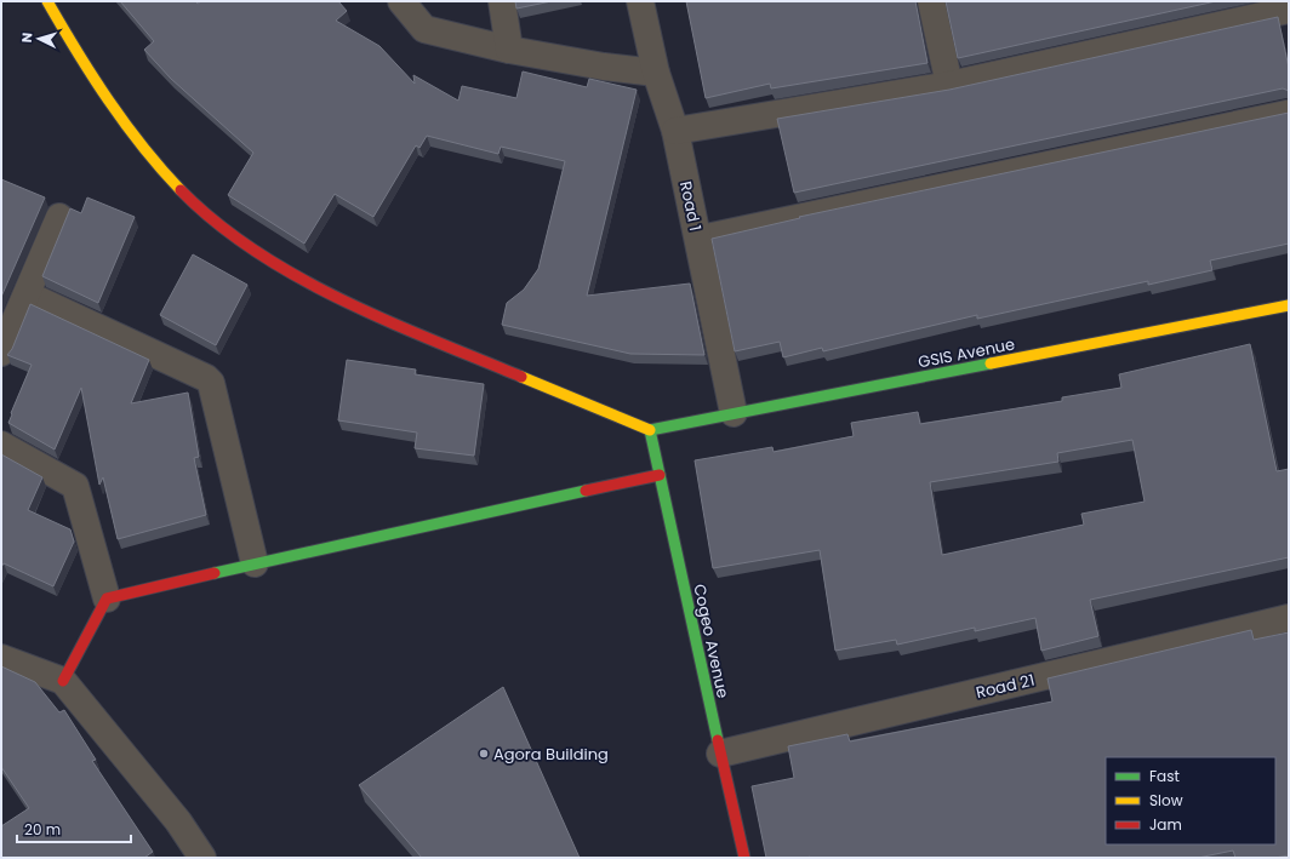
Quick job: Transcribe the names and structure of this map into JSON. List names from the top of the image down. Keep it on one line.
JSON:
{"streets":{"street":["Road 1","GSIS Avenue","Cogeo Avenue","Road 21"]},"crossings":[["Road 1","GSIS Avenue"],["GSIS Avenue","Cogeo Avenue"],["Cogeo Avenue","Road 21"]],"places":["Agora Building"],"legend":["Fast","Slow","Jam"],"scale_bar":"20 m","north":"left"}
